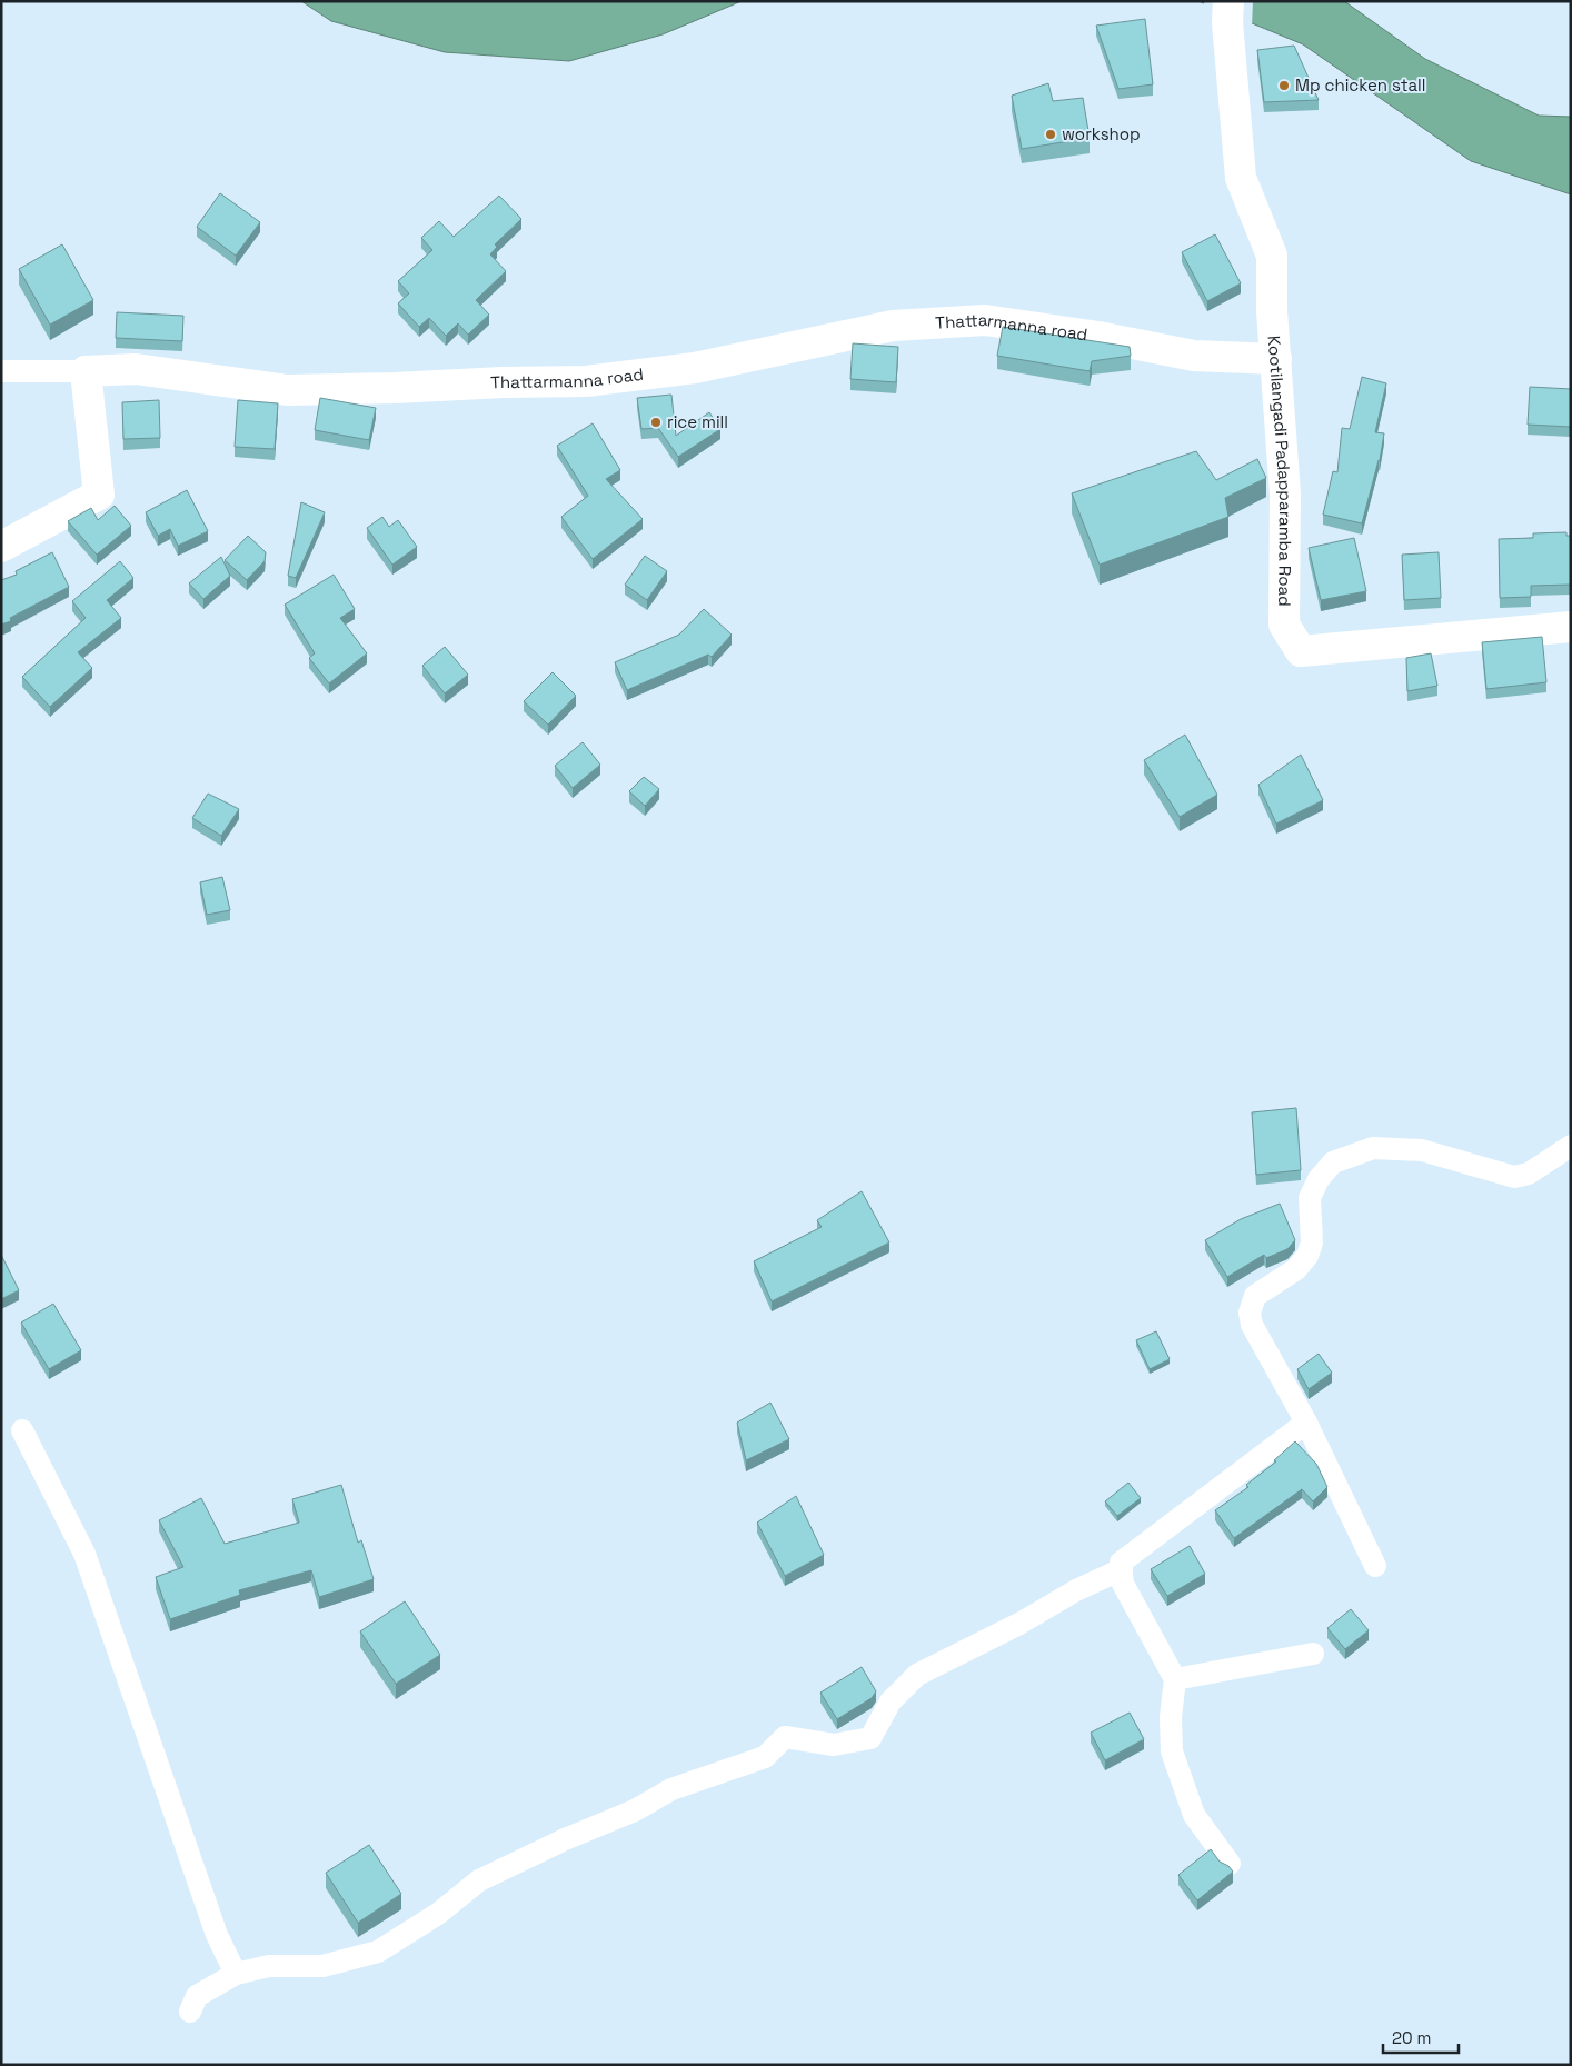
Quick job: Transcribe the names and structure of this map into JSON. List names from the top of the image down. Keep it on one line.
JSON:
{"streets":{"street":["Thattarmanna road","Kootilangadi Padapparamba Road"]},"crossings":[["Thattarmanna road","Kootilangadi Padapparamba Road"]],"places":["Mp chicken stall","workshop","rice mill"],"scale_bar":"20 m"}
